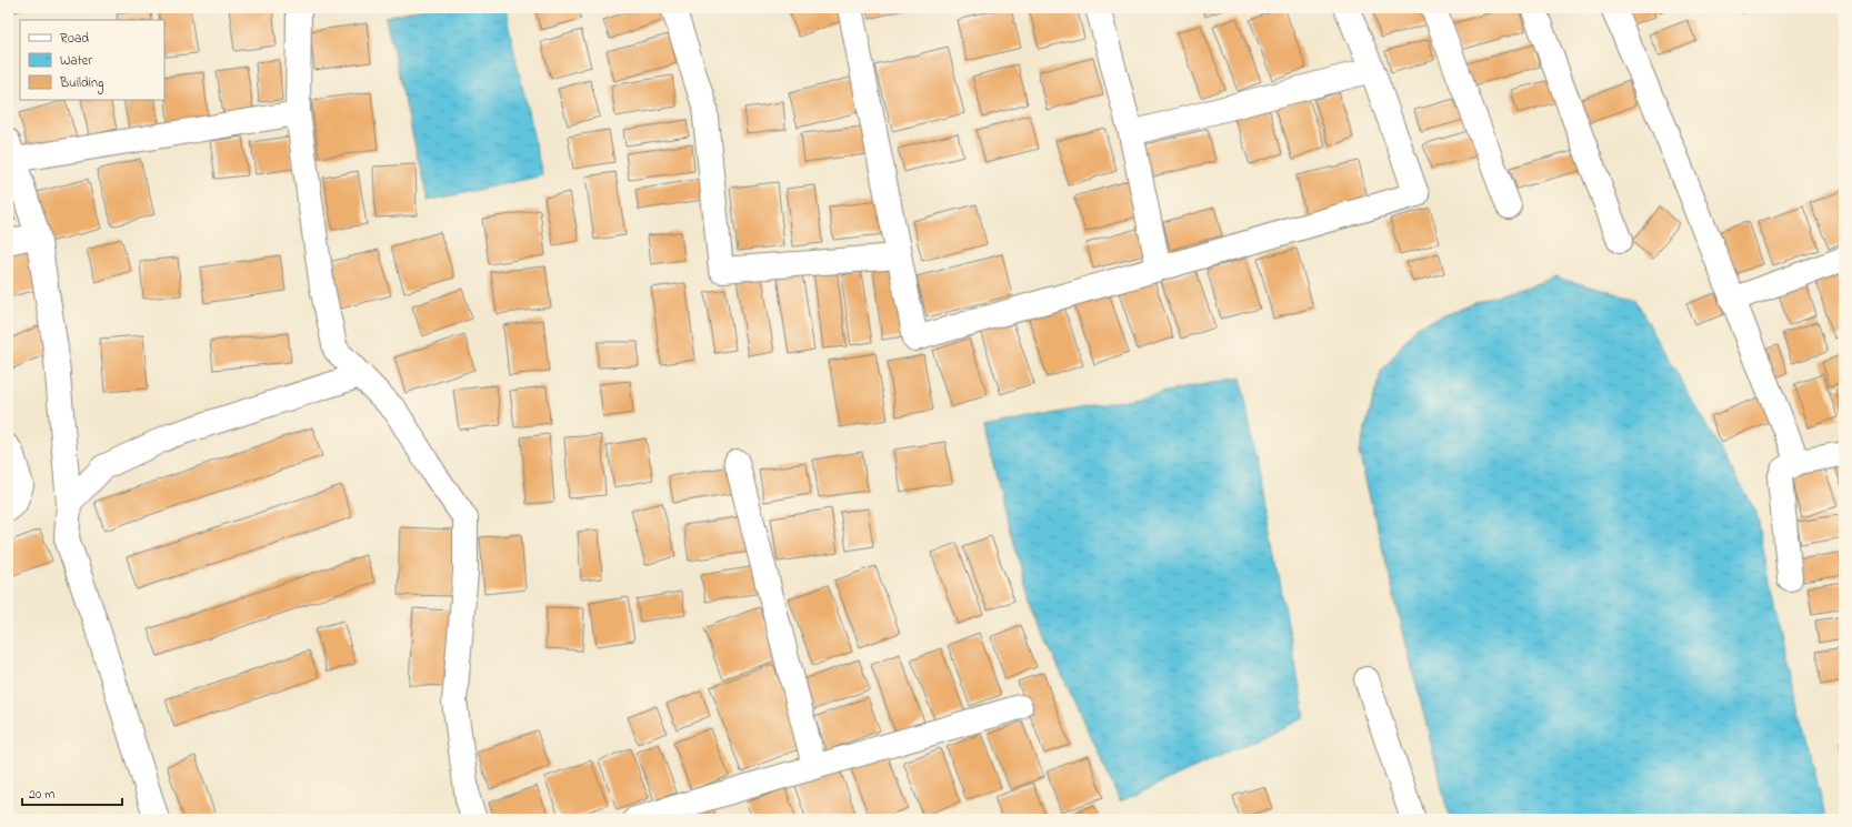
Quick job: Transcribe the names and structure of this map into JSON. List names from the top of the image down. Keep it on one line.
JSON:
{"legend":["Road","Water","Building"],"scale_bar":"20 m"}
